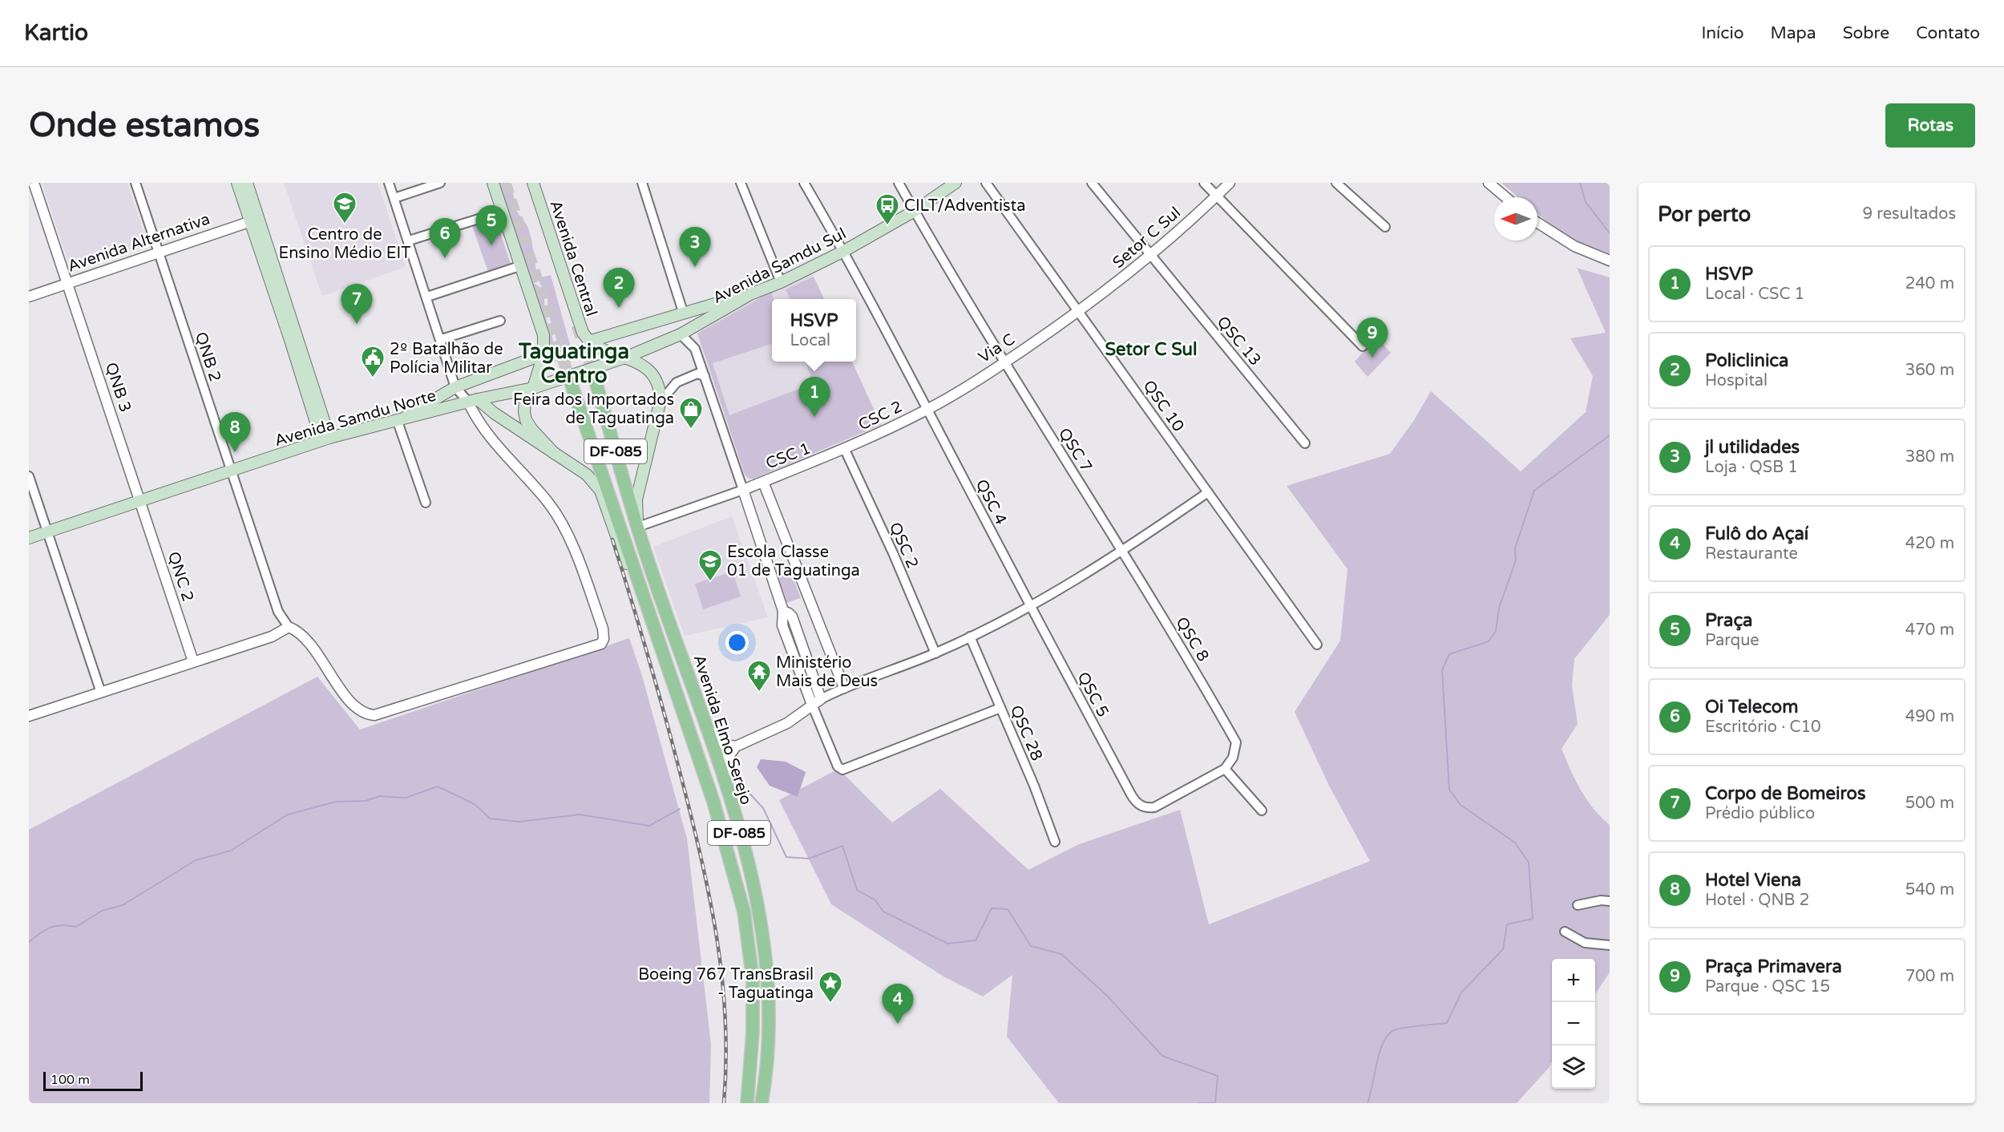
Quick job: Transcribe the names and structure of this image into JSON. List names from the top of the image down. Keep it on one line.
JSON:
{"streets":{"main road":["Avenida Central","Avenida Samdu Sul","Avenida Samdu Norte","DF-085","Avenida Elmo Serejo"],"street":["Setor C Sul","Avenida Alternativa","QSC 13","Via C","QNB 2","QNB 3","QSC 10","CSC 2","QSC 7","CSC 1","QSC 4","QSC 2","QNC 2","QSC 8","QSC 5","QSC 28"]},"crossings":[["Setor C Sul","QSC 13"],["Setor C Sul","Via C"],["Setor C Sul","QSC 10"],["Avenida Alternativa","QNB 2"],["Avenida Alternativa","QNB 3"],["Avenida Samdu Sul","Avenida Samdu Norte"],["Avenida Samdu Sul","QSC 7"],["Avenida Samdu Sul","QSC 4"],["Avenida Samdu Sul","Avenida Elmo Serejo"],["Via C","QSC 10"],["Via C","CSC 2"],["Via C","QSC 7"],["Via C","QSC 4"],["QNB 2","Avenida Samdu Norte"],["QNB 3","Avenida Samdu Norte"],["QNB 3","QNC 2"],["CSC 2","CSC 1"],["CSC 2","QSC 4"],["CSC 2","QSC 2"],["Avenida Samdu Norte","QNC 2"],["Avenida Samdu Norte","Avenida Elmo Serejo"],["QSC 7","QSC 8"],["CSC 1","QSC 2"],["QSC 4","QSC 5"],["QSC 8","QSC 5"]],"districts":["Setor C Sul","Taguatinga Centro"],"places":{"school or university":["Centro de Ensino Médio EIT","Escola Classe 01 de Taguatinga"],"bus stop":["CILT/Adventista"],"public building":["2º Batalhão de Polícia Militar"],"shop":["Feira dos Importados de Taguatinga"],"temple":["Ministério Mais de Deus"],"place":["Boeing 767 TransBrasil - Taguatinga"]},"scale_bar":"100 m","north":"left","page":{"header":"Kartio","nav":["Início","Mapa","Sobre","Contato"],"buttons":"Rotas","title":"Onde estamos","heading":["Por perto","9 resultados"],"pins":["5","6","3","2","7","9","1","8","4"],"list":[{"mark":"1","name":"HSVP","note":"Local · CSC 1","value":"240 m"},{"mark":"2","name":"Policlinica","note":"Hospital","value":"360 m"},{"mark":"3","name":"jl utilidades","note":"Loja · QSB 1","value":"380 m"},{"mark":"4","name":"Fulô do Açaí","note":"Restaurante","value":"420 m"},{"mark":"5","name":"Praça","note":"Parque","value":"470 m"},{"mark":"6","name":"Oi Telecom","note":"Escritório · C10","value":"490 m"},{"mark":"7","name":"Corpo de Bomeiros","note":"Prédio público","value":"500 m"},{"mark":"8","name":"Hotel Viena","note":"Hotel · QNB 2","value":"540 m"},{"mark":"9","name":"Praça Primavera","note":"Parque · QSC 15","value":"700 m"}],"popup":["HSVP","Local"],"map_buttons":["+","−"],"scale":"100 m"}}
